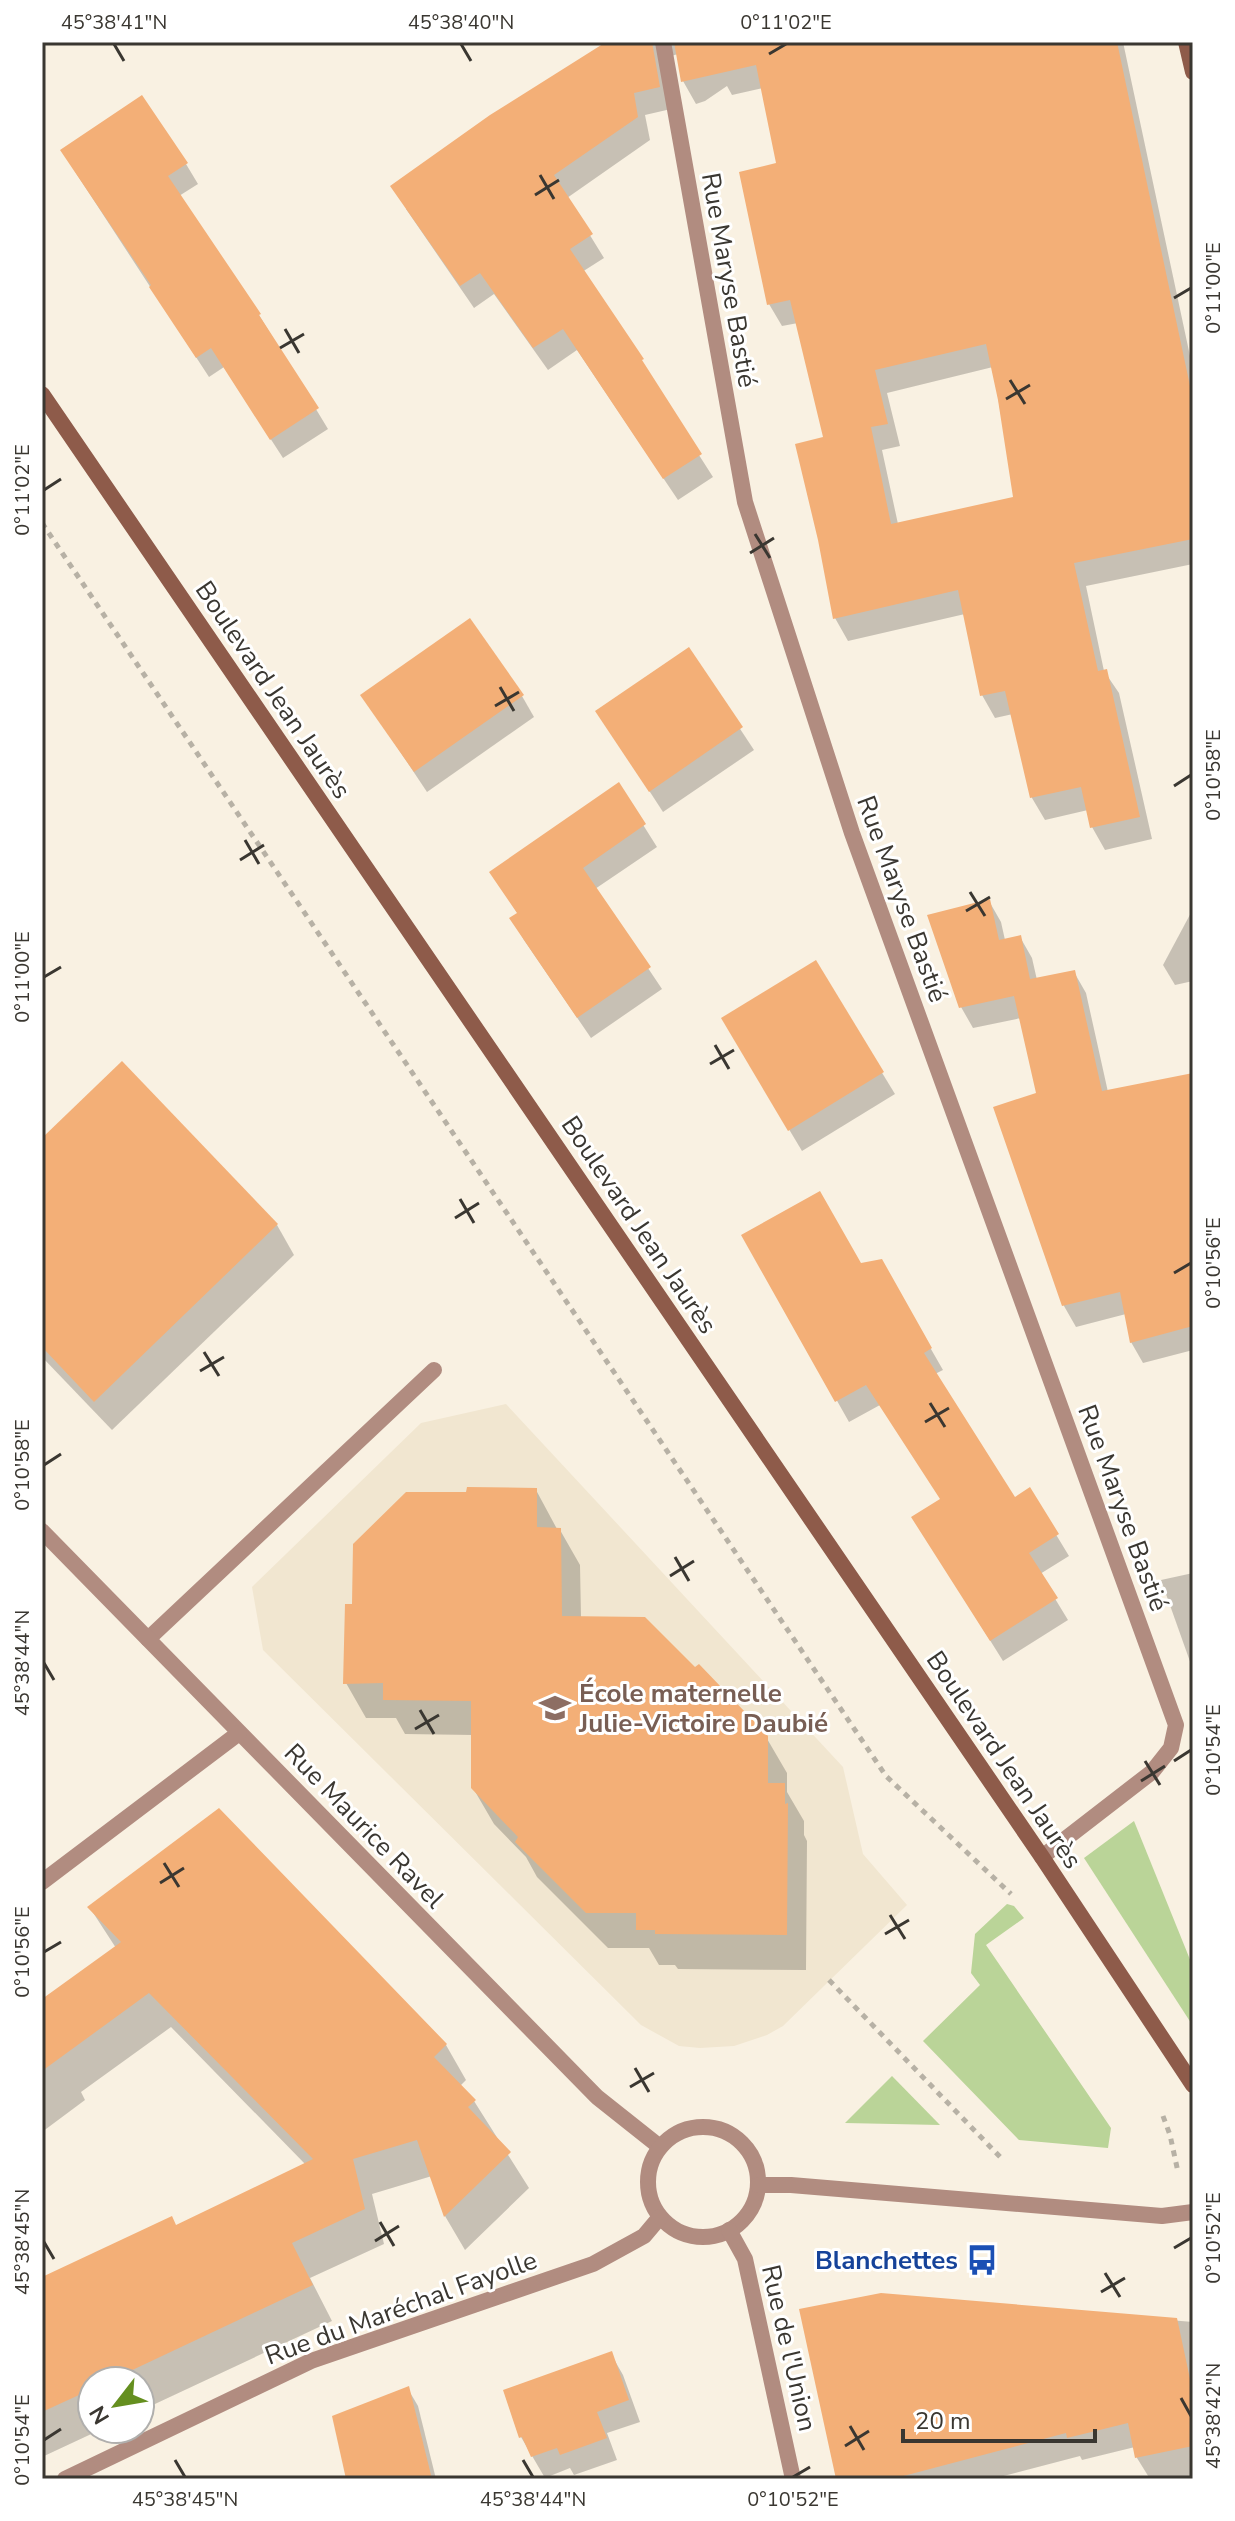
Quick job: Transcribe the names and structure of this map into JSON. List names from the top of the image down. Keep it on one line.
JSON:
{"streets":{"street":["Rue Maryse Bastié","Boulevard Jean Jaurès","Rue Maurice Ravel","Rue du Maréchal Fayolle","Rue de l'Union"]},"crossings":[["Rue Maryse Bastié","Boulevard Jean Jaurès"],["Rue Maurice Ravel","Rue du Maréchal Fayolle"],["Rue Maurice Ravel","Rue de l'Union"],["Rue du Maréchal Fayolle","Rue de l'Union"]],"places":{"school or university":["École maternelle Julie-Victoire Daubié"],"bus stop":["Blanchettes"]},"scale_bar":"20 m","north":"bottom left","coordinates":["45°38'41\"N","45°38'40\"N","0°11'02\"E","0°11'00\"E","0°10'58\"E","0°10'56\"E","45°38'44\"N","0°10'54\"E","0°10'52\"E","45°38'45\"N","45°38'42\"N"]}
